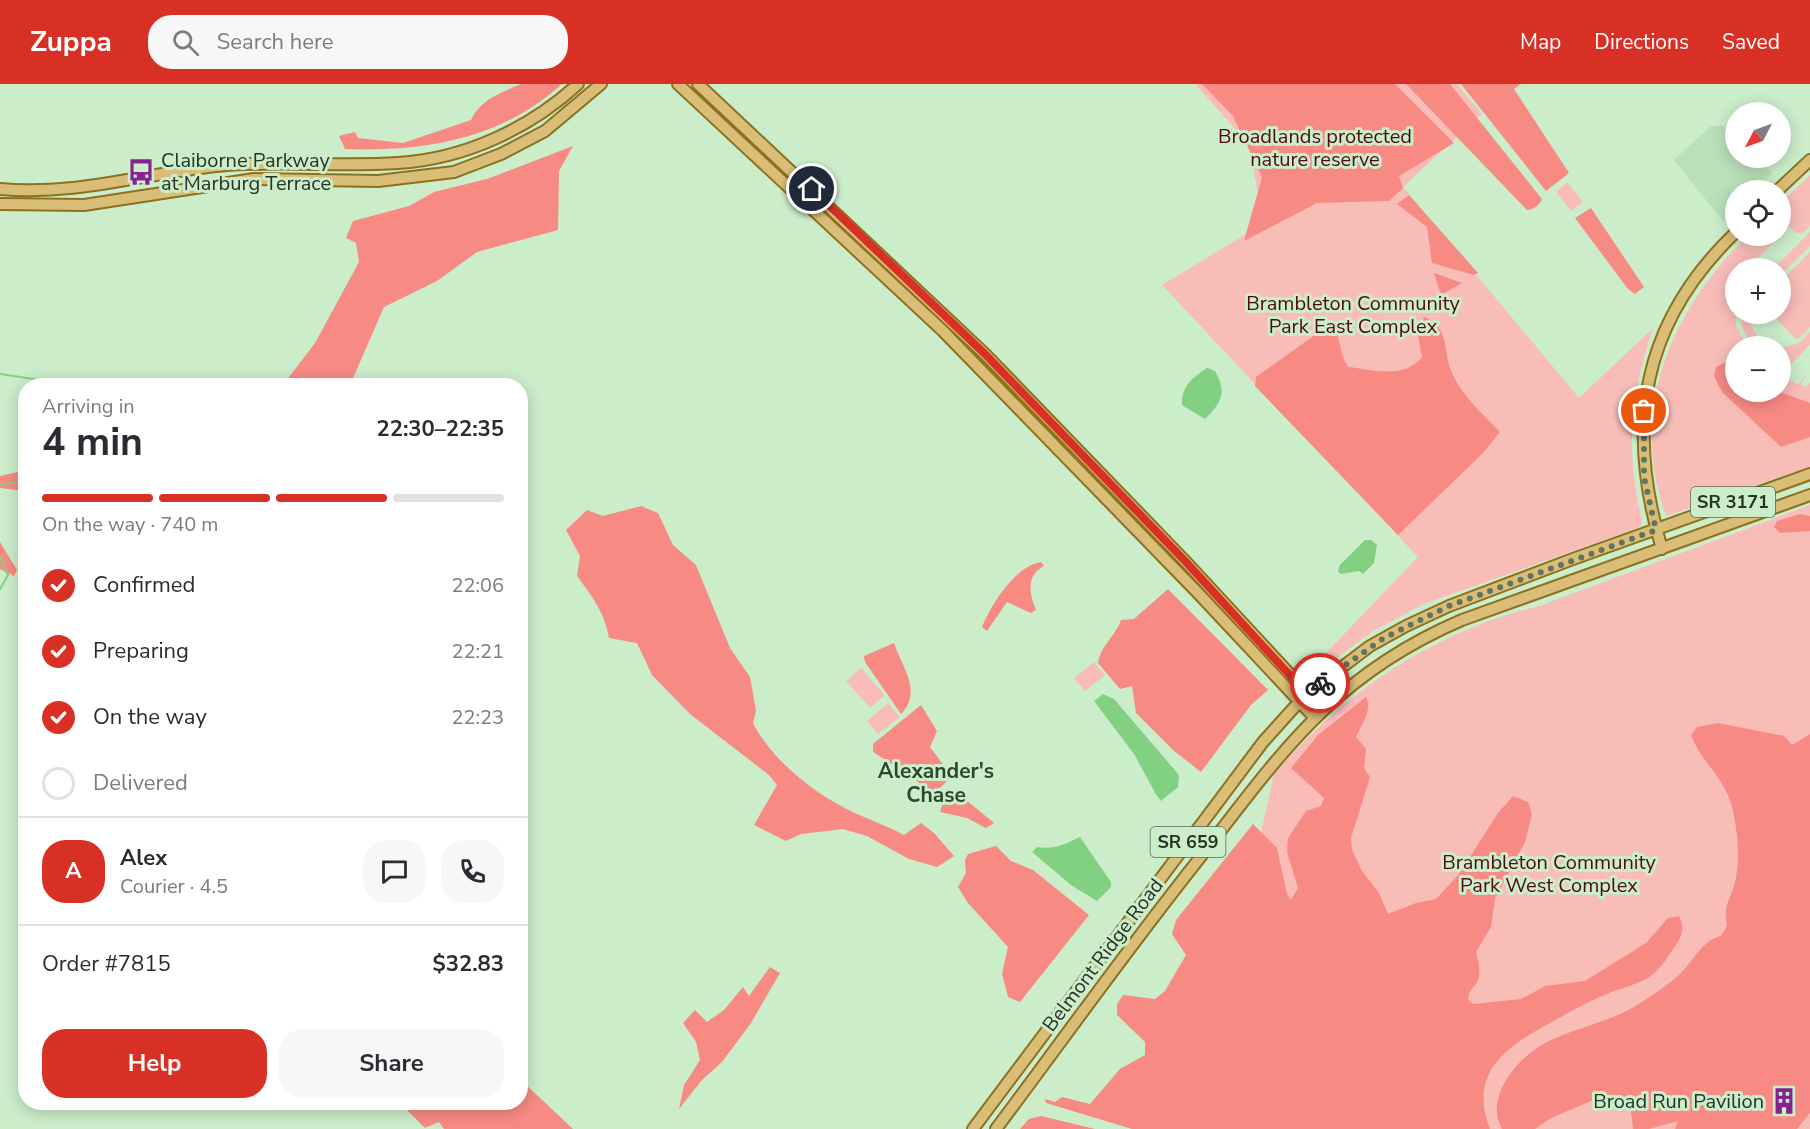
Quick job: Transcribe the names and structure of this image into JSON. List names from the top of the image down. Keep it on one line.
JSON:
{"streets":{"main road":["SR 3171","SR 659","Belmont Ridge Road"]},"crossings":[["SR 3171","Belmont Ridge Road"]],"districts":["Alexander's Chase"],"parks":["Broadlands protected nature reserve","Brambleton Community Park East Complex","Brambleton Community Park West Complex"],"places":{"bus stop":["Claiborne Parkway at Marburg Terrace"],"building":["Broad Run Pavilion"]},"north":"bottom left","page":{"header":"Zuppa","search":"Search here","nav":["Map","Directions","Saved"],"map_buttons":["+","−"],"heading":["4 min","Arriving in","22:30–22:35"],"panel":["Alex","Courier · 4.5","Order #7815","$32.83"],"bar":"On the way · 740 m","list":[["Confirmed","22:06"],["Preparing","22:21"],["On the way","22:23"],"Delivered"],"round":"A","buttons":["Help","Share"]}}
